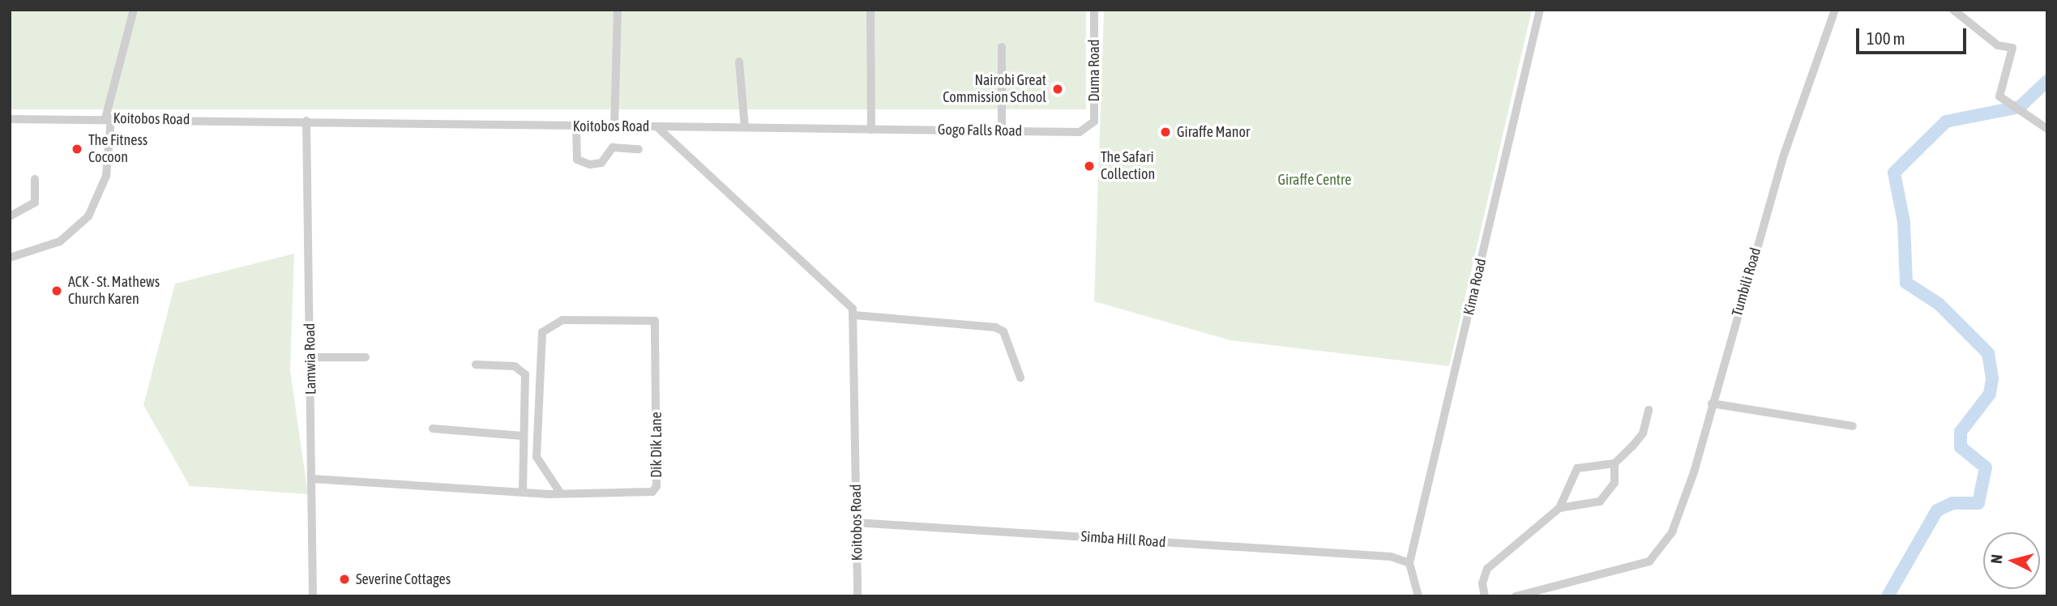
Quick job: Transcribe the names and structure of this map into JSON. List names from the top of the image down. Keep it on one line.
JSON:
{"streets":{"street":["Duma Road","Koitobos Road","Gogo Falls Road","Tumbili Road","Kima Road","Lamwia Road","Dik Dik Lane","Simba Hill Road"]},"crossings":[["Duma Road","Gogo Falls Road"],["Koitobos Road","Gogo Falls Road"],["Koitobos Road","Lamwia Road"],["Koitobos Road","Simba Hill Road"],["Kima Road","Simba Hill Road"],["Lamwia Road","Dik Dik Lane"]],"parks":["Giraffe Centre"],"places":["Nairobi Great Commission School","Giraffe Manor","The Fitness Cocoon","The Safari Collection","ACK - St. Mathews Church Karen","Severine Cottages"],"scale_bar":"100 m","north":"left"}
